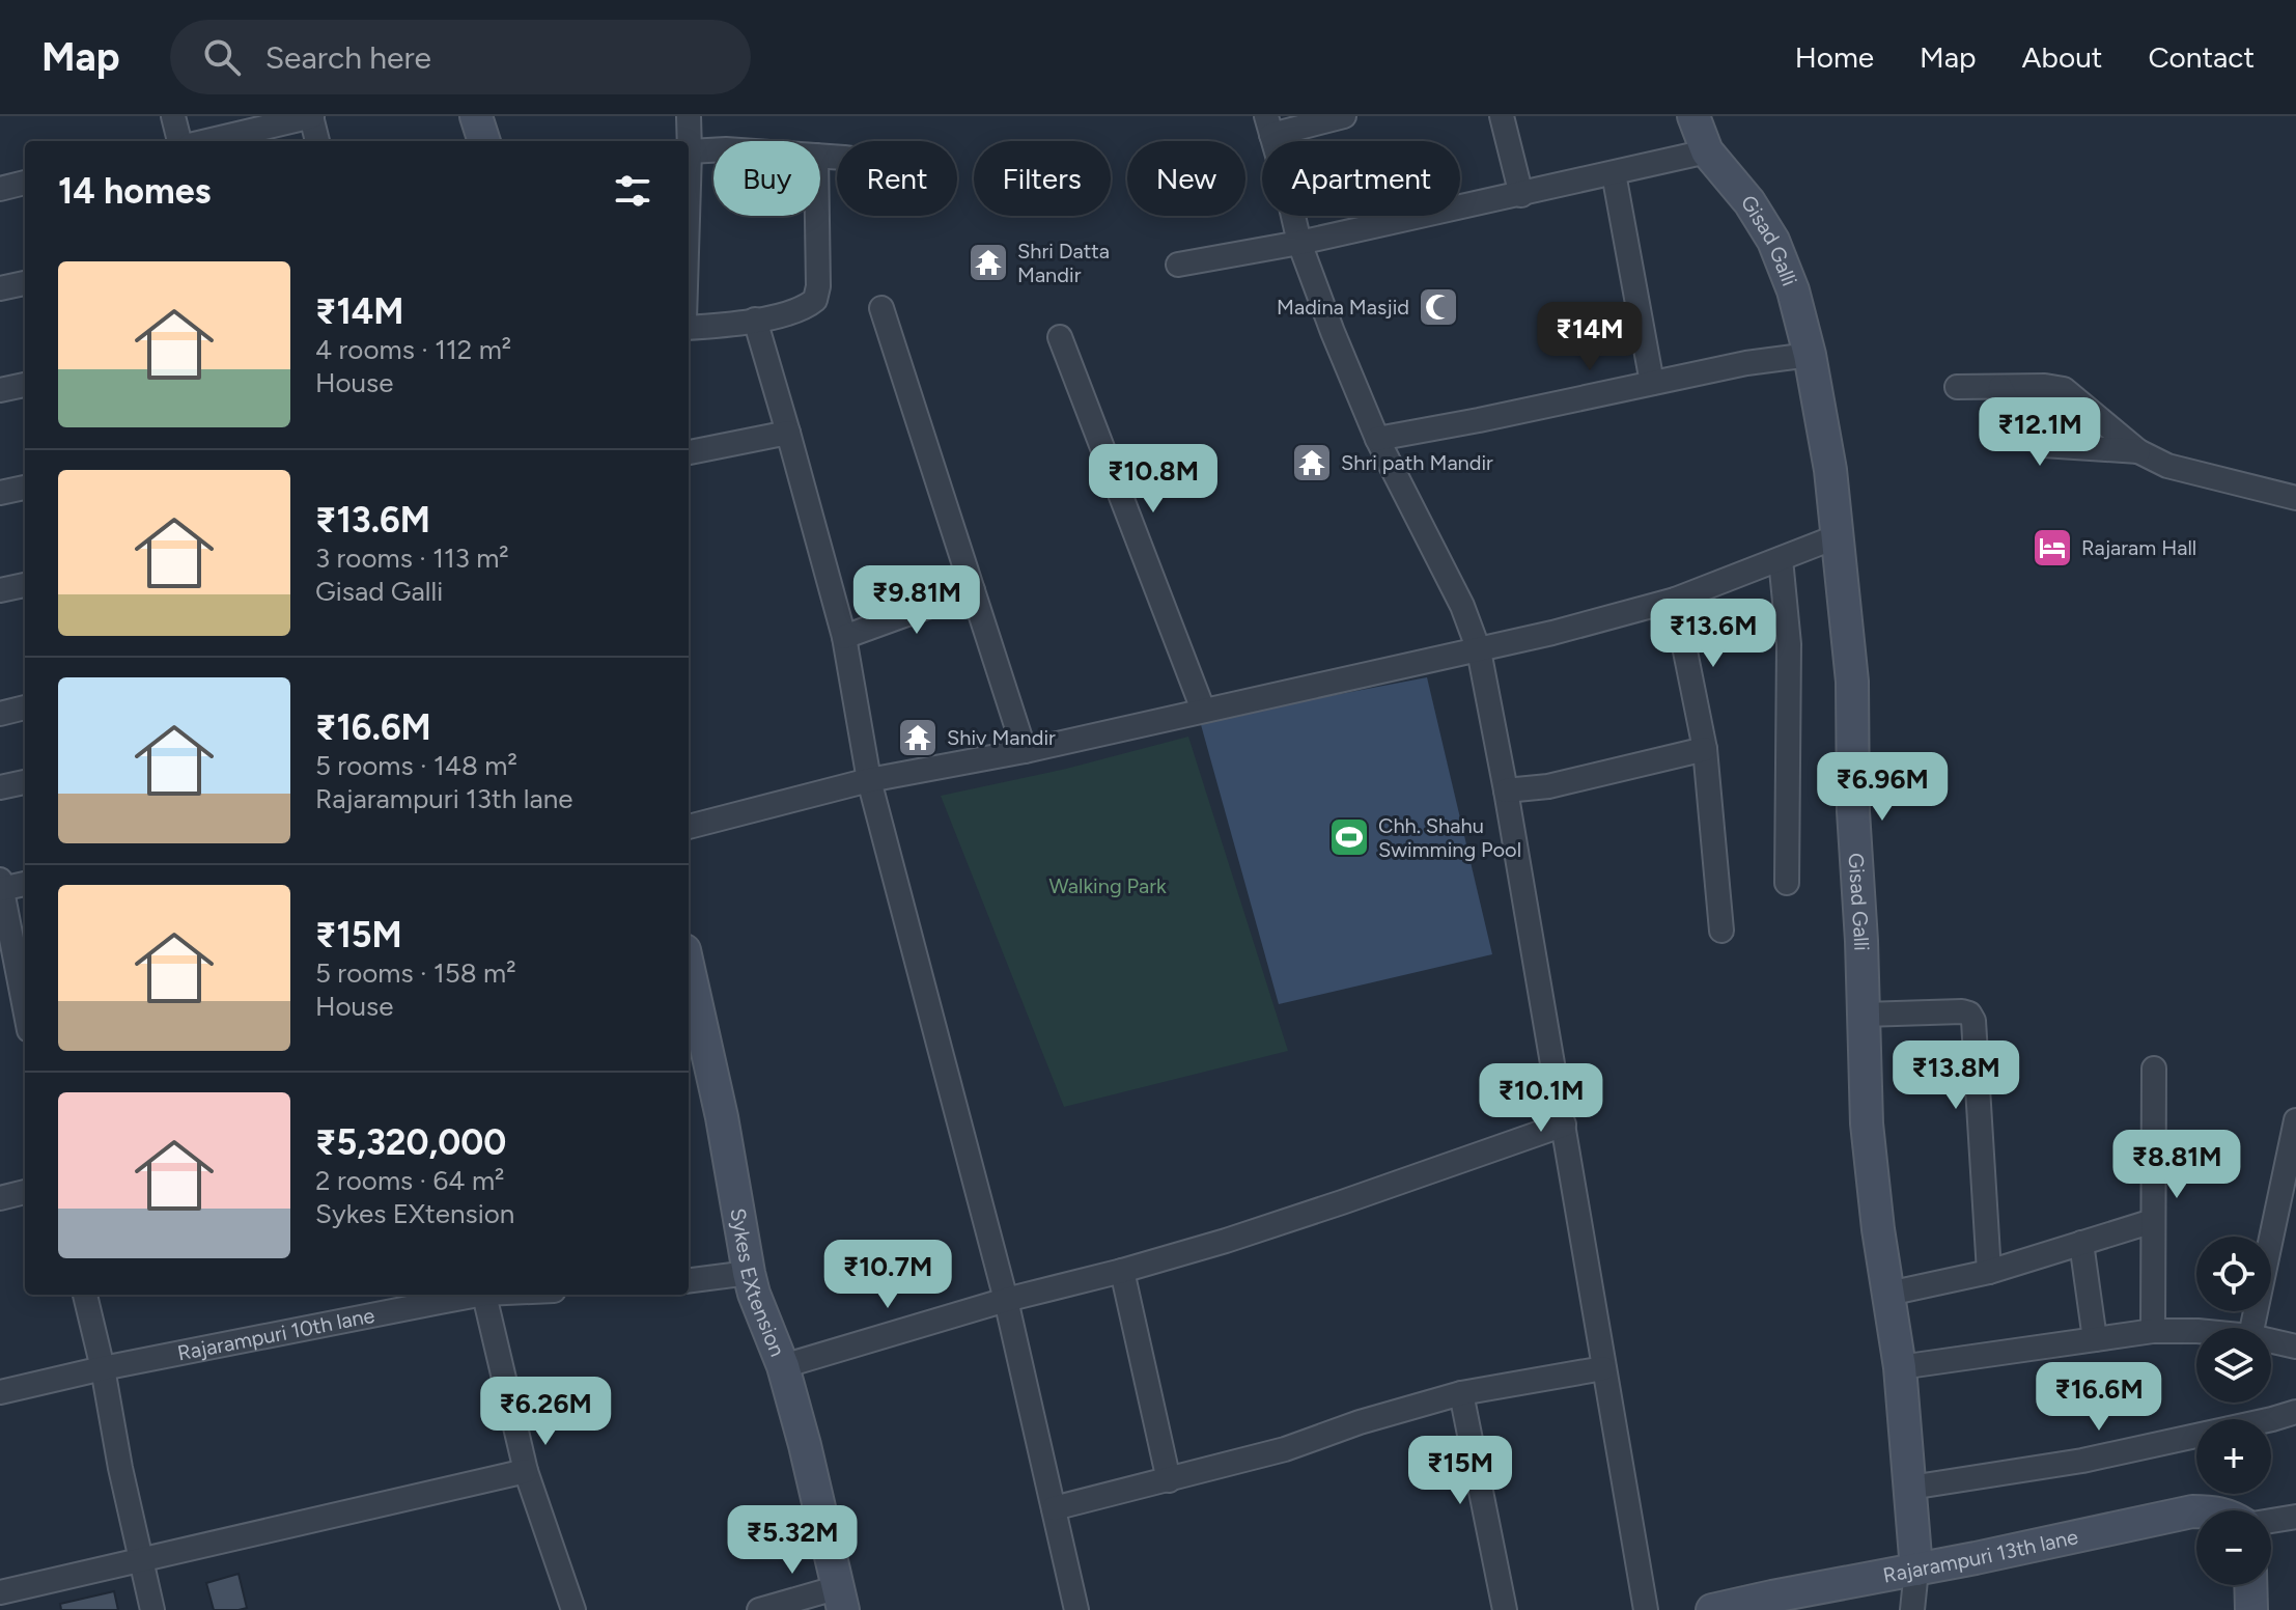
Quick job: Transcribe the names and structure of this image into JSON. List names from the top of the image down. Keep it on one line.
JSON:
{"streets":{"street":["Gisad Galli","Sykes EXtension","Rajarampuri 10th lane","Rajarampuri 13th lane"]},"crossings":[["Gisad Galli","Rajarampuri 13th lane"]],"parks":["Walking Park"],"places":{"temple":["Shri Datta Mandir","Shri path Mandir","Shiv Mandir"],"mosque":["Madina Masjid"],"hotel":["Rajaram Hall"],"sports":["Chh. Shahu Swimming Pool"]},"page":{"header":"Map","search":"Search here","nav":["Home","Map","About","Contact"],"chip":["Buy","Rent","Filters","New","Apartment"],"heading":"14 homes","list":[{"name":"₹14M","note":"4 rooms · 112 m² · House"},{"name":"₹13.6M","note":"3 rooms · 113 m² · Gisad Galli"},{"name":"₹16.6M","note":"5 rooms · 148 m² · Rajarampuri 13th lane"},{"name":"₹15M","note":"5 rooms · 158 m² · House"},{"name":"₹5,320,000","note":"2 rooms · 64 m² · Sykes EXtension"}],"price":["₹14M","₹12.1M","₹10.8M","₹9.81M","₹13.6M","₹6.96M","₹13.8M","₹10.1M","₹8.81M","₹10.7M","₹16.6M","₹6.26M","₹15M","₹5.32M"],"map_buttons":["+","−"]}}
